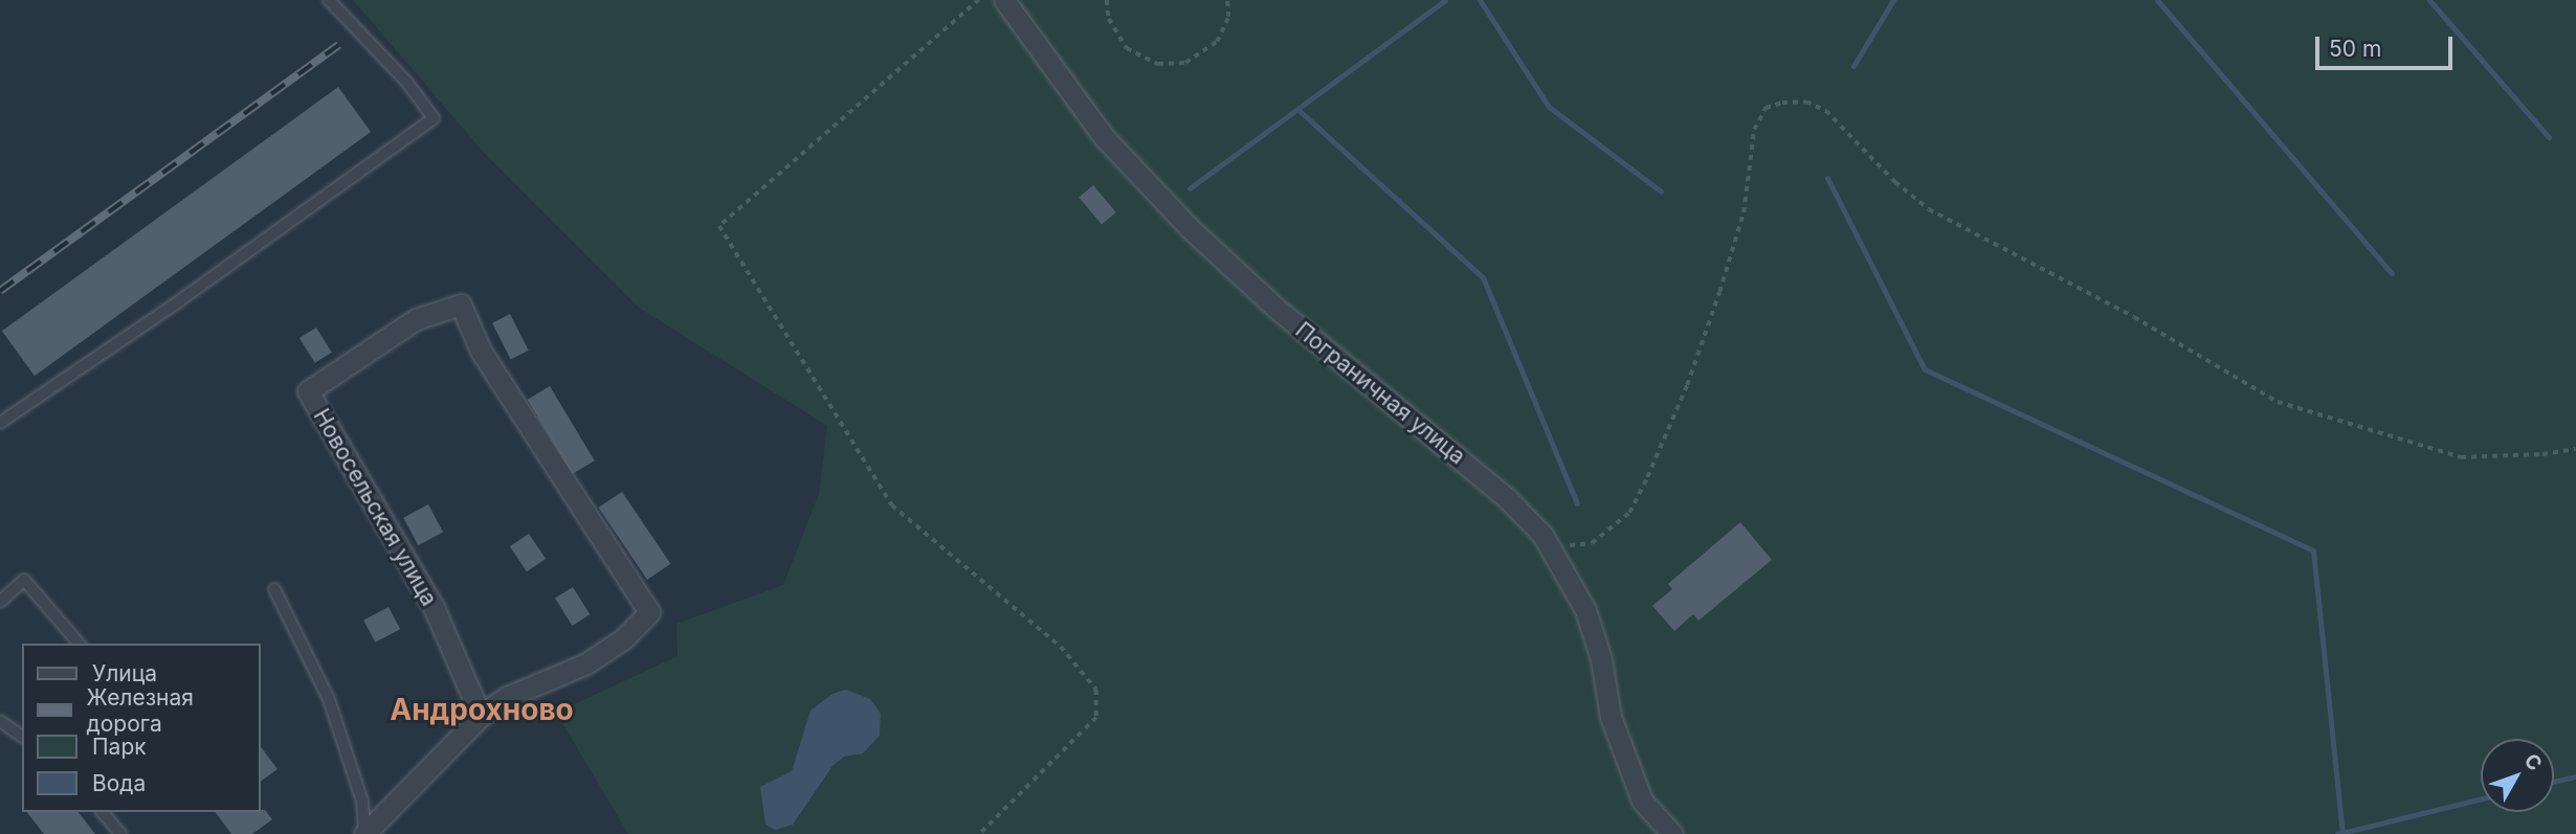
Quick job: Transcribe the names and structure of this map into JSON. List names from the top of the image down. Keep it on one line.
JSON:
{"streets":{"street":["Пограничная улица","Новосельская улица"]},"districts":["Андрохново"],"legend":["Улица","Железная дорога","Парк","Вода"],"scale_bar":"50 m","north":"top right"}
